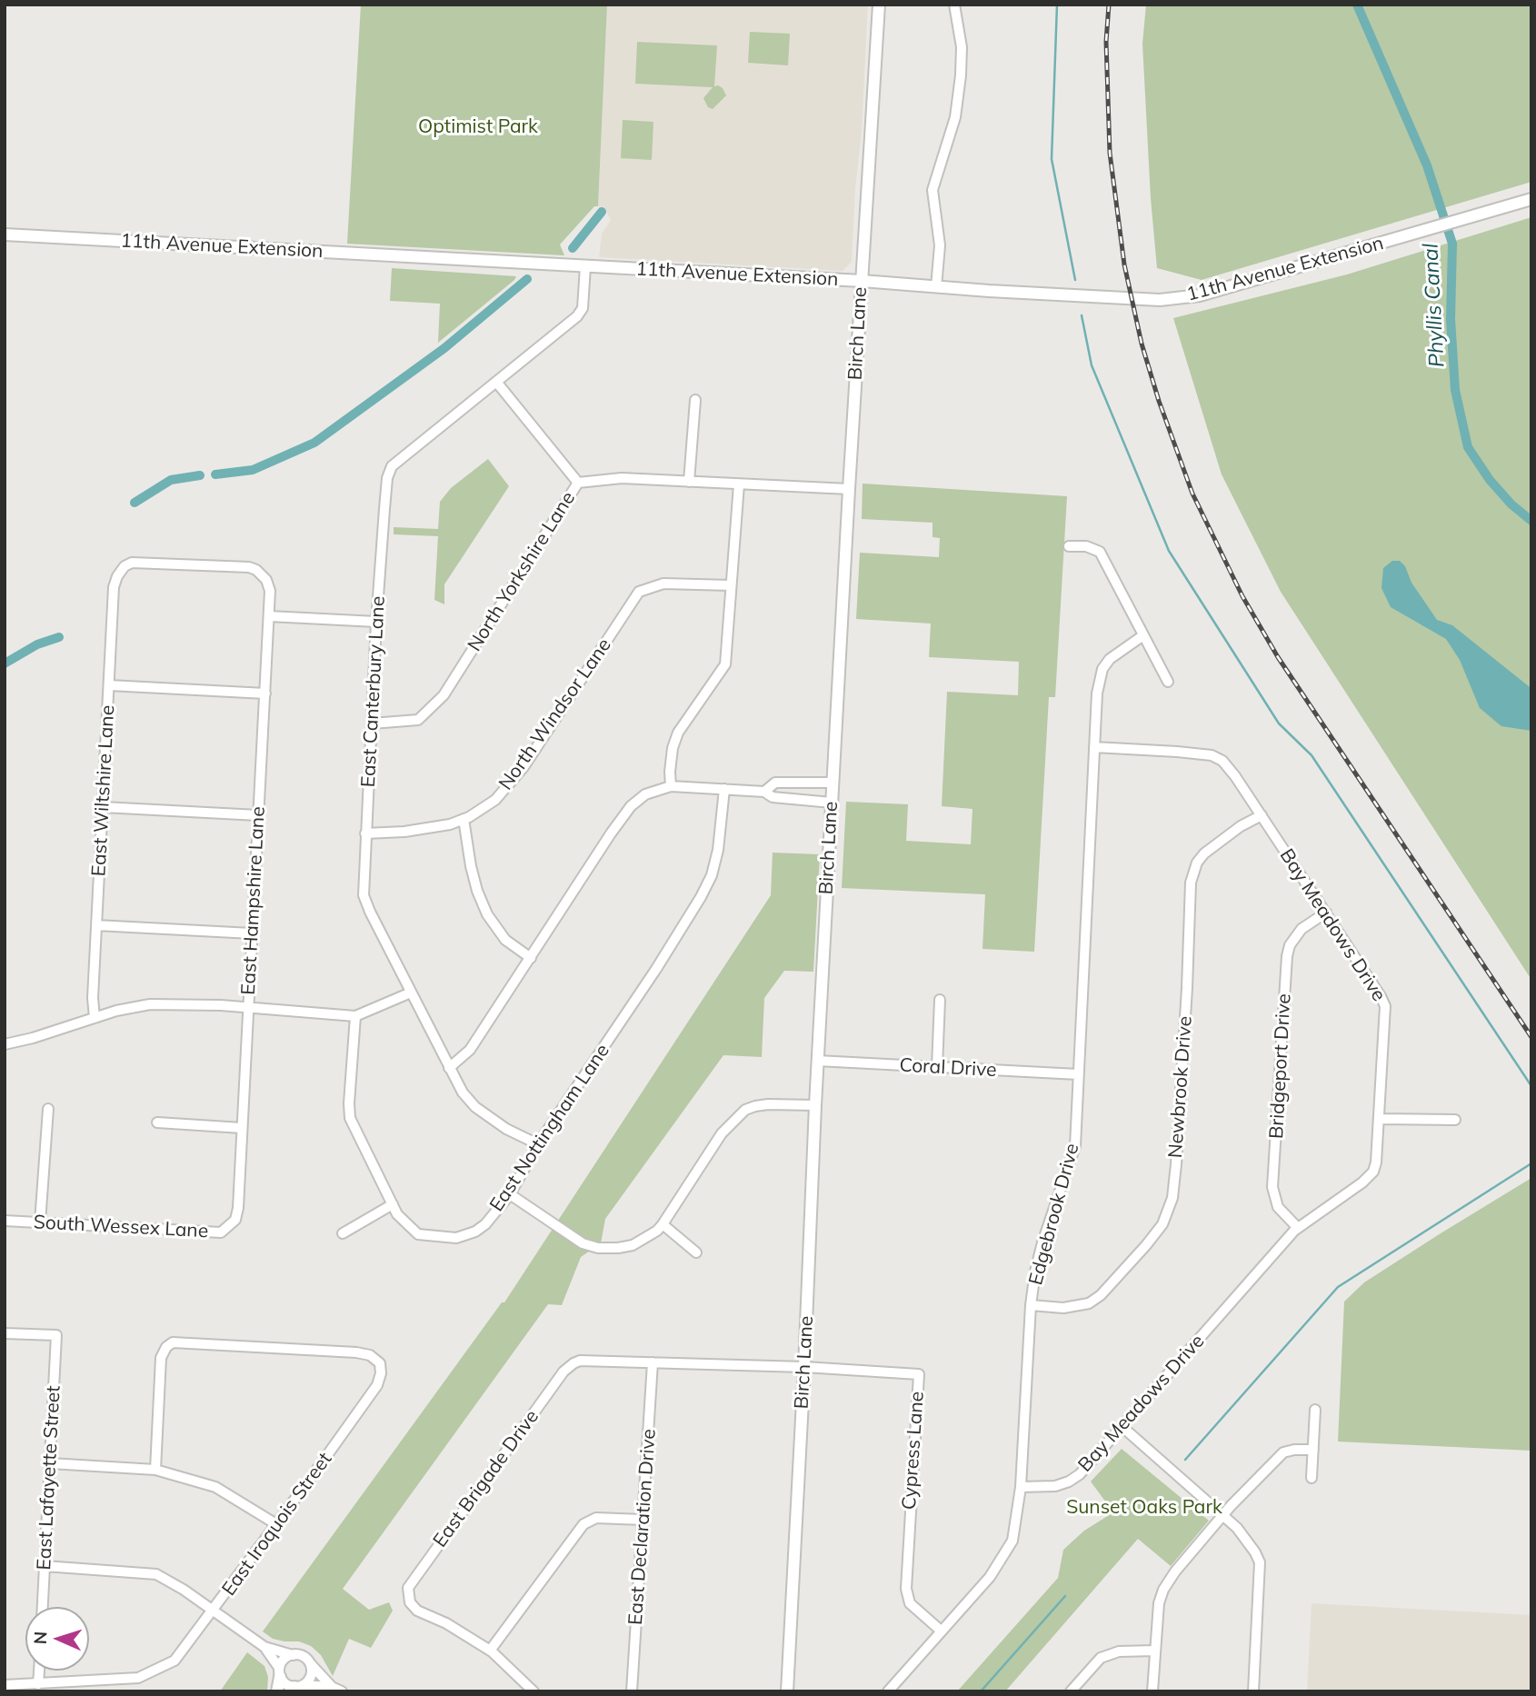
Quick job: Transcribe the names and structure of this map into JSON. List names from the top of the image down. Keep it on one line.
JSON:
{"streets":{"street":["11th Avenue Extension","Birch Lane","North Yorkshire Lane","East Canterbury Lane","North Windsor Lane","East Wiltshire Lane","East Hampshire Lane","Bay Meadows Drive","Bridgeport Drive","Coral Drive","Newbrook Drive","East Nottingham Lane","Edgebrook Drive","South Wessex Lane","Cypress Lane","East Lafayette Street","East Brigade Drive","East Iroquois Street","East Declaration Drive"]},"crossings":[["11th Avenue Extension","Birch Lane"],["11th Avenue Extension","East Canterbury Lane"],["Birch Lane","North Yorkshire Lane"],["Birch Lane","Coral Drive"],["Birch Lane","Cypress Lane"],["North Yorkshire Lane","East Canterbury Lane"],["East Canterbury Lane","North Windsor Lane"],["East Canterbury Lane","East Nottingham Lane"],["East Wiltshire Lane","East Hampshire Lane"],["East Hampshire Lane","South Wessex Lane"],["Bay Meadows Drive","Bridgeport Drive"],["Bay Meadows Drive","Newbrook Drive"],["Bay Meadows Drive","Edgebrook Drive"],["Coral Drive","Edgebrook Drive"],["Newbrook Drive","Edgebrook Drive"],["Edgebrook Drive","Cypress Lane"],["Cypress Lane","East Brigade Drive"],["Cypress Lane","East Declaration Drive"]],"water":["Phyllis Canal"],"parks":["Optimist Park","Sunset Oaks Park"],"north":"left"}
